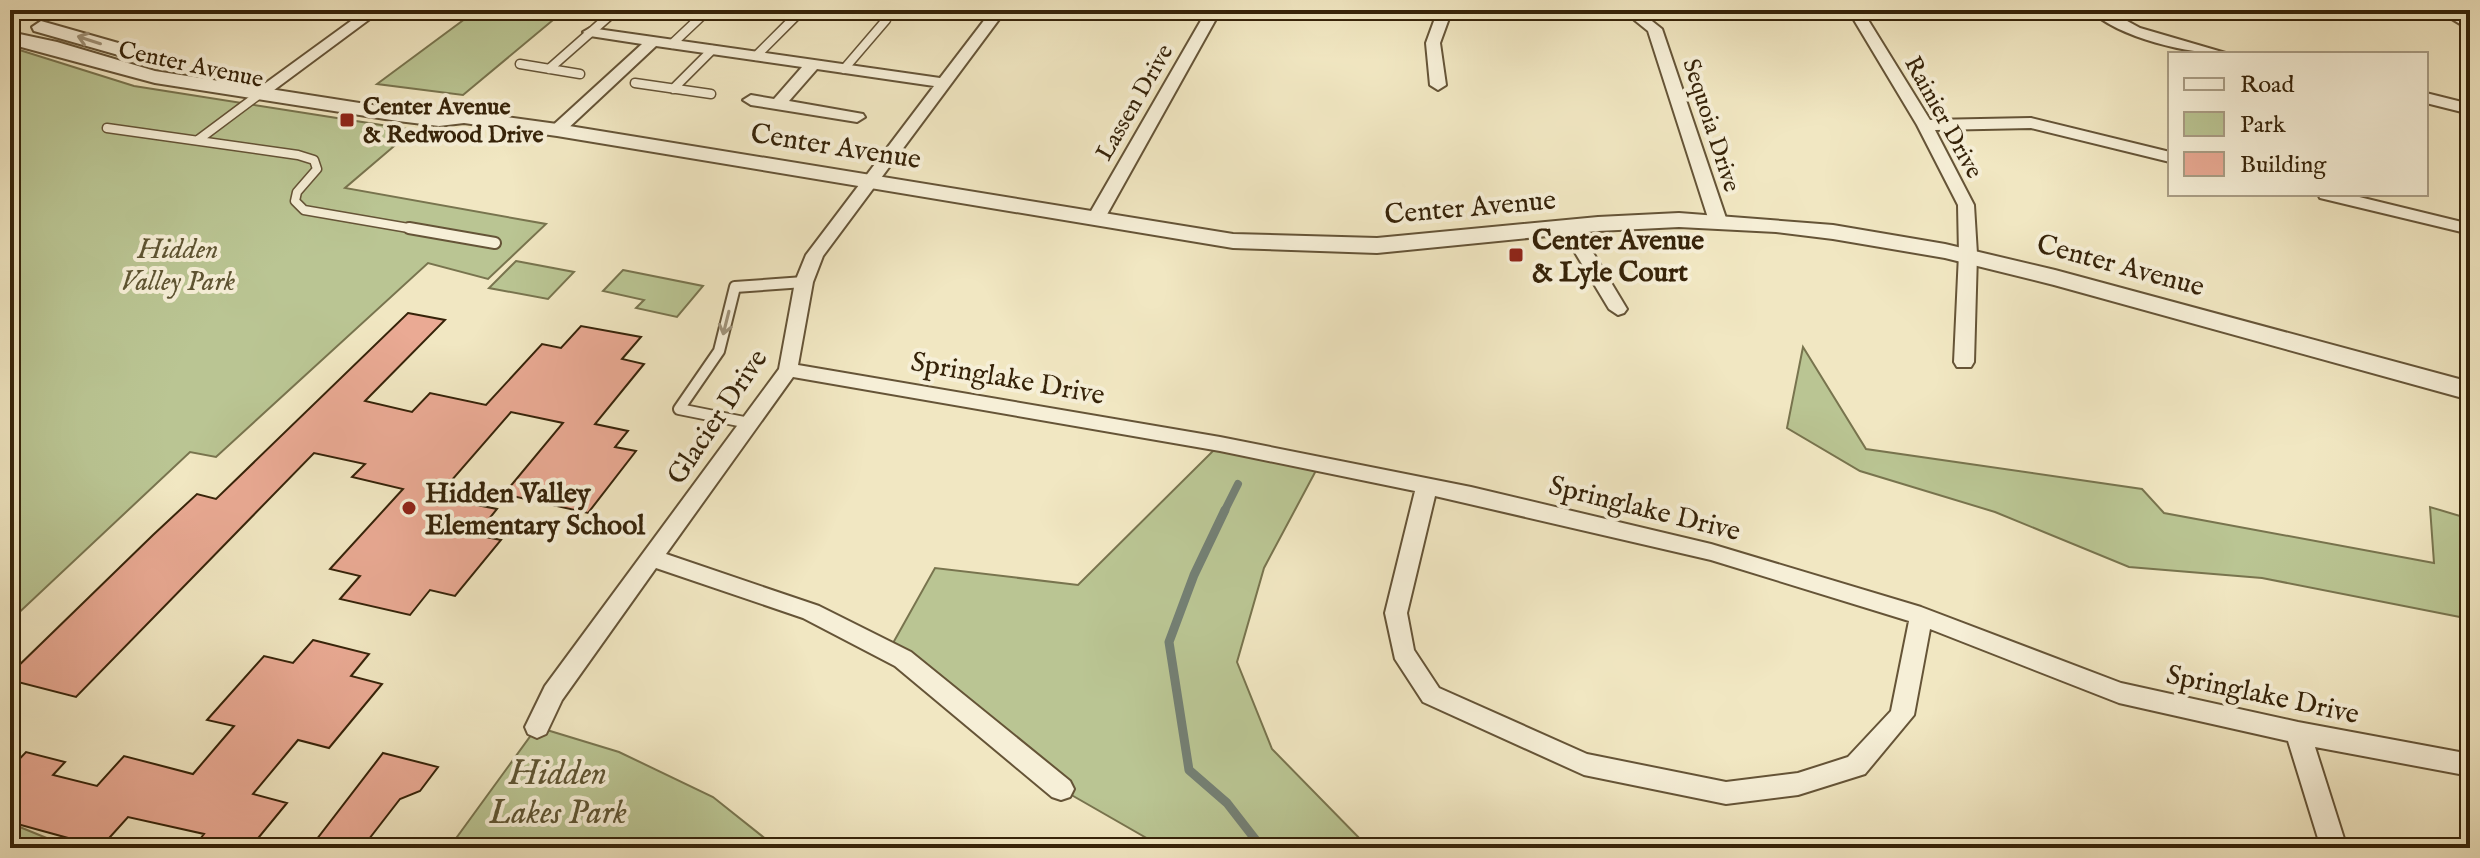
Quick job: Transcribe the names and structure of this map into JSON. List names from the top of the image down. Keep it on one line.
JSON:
{"streets":{"street":["Center Avenue","Lassen Drive","Rainier Drive","Sequoia Drive","Springlake Drive","Glacier Drive"]},"crossings":[["Center Avenue","Lassen Drive"],["Center Avenue","Rainier Drive"],["Center Avenue","Sequoia Drive"],["Center Avenue","Glacier Drive"],["Springlake Drive","Glacier Drive"]],"parks":["Hidden Valley Park","Hidden Lakes Park"],"places":{"transit":["Center Avenue & Redwood Drive","Center Avenue & Lyle Court"],"other":["Hidden Valley Elementary School"]},"legend":["Road","Park","Building"]}
